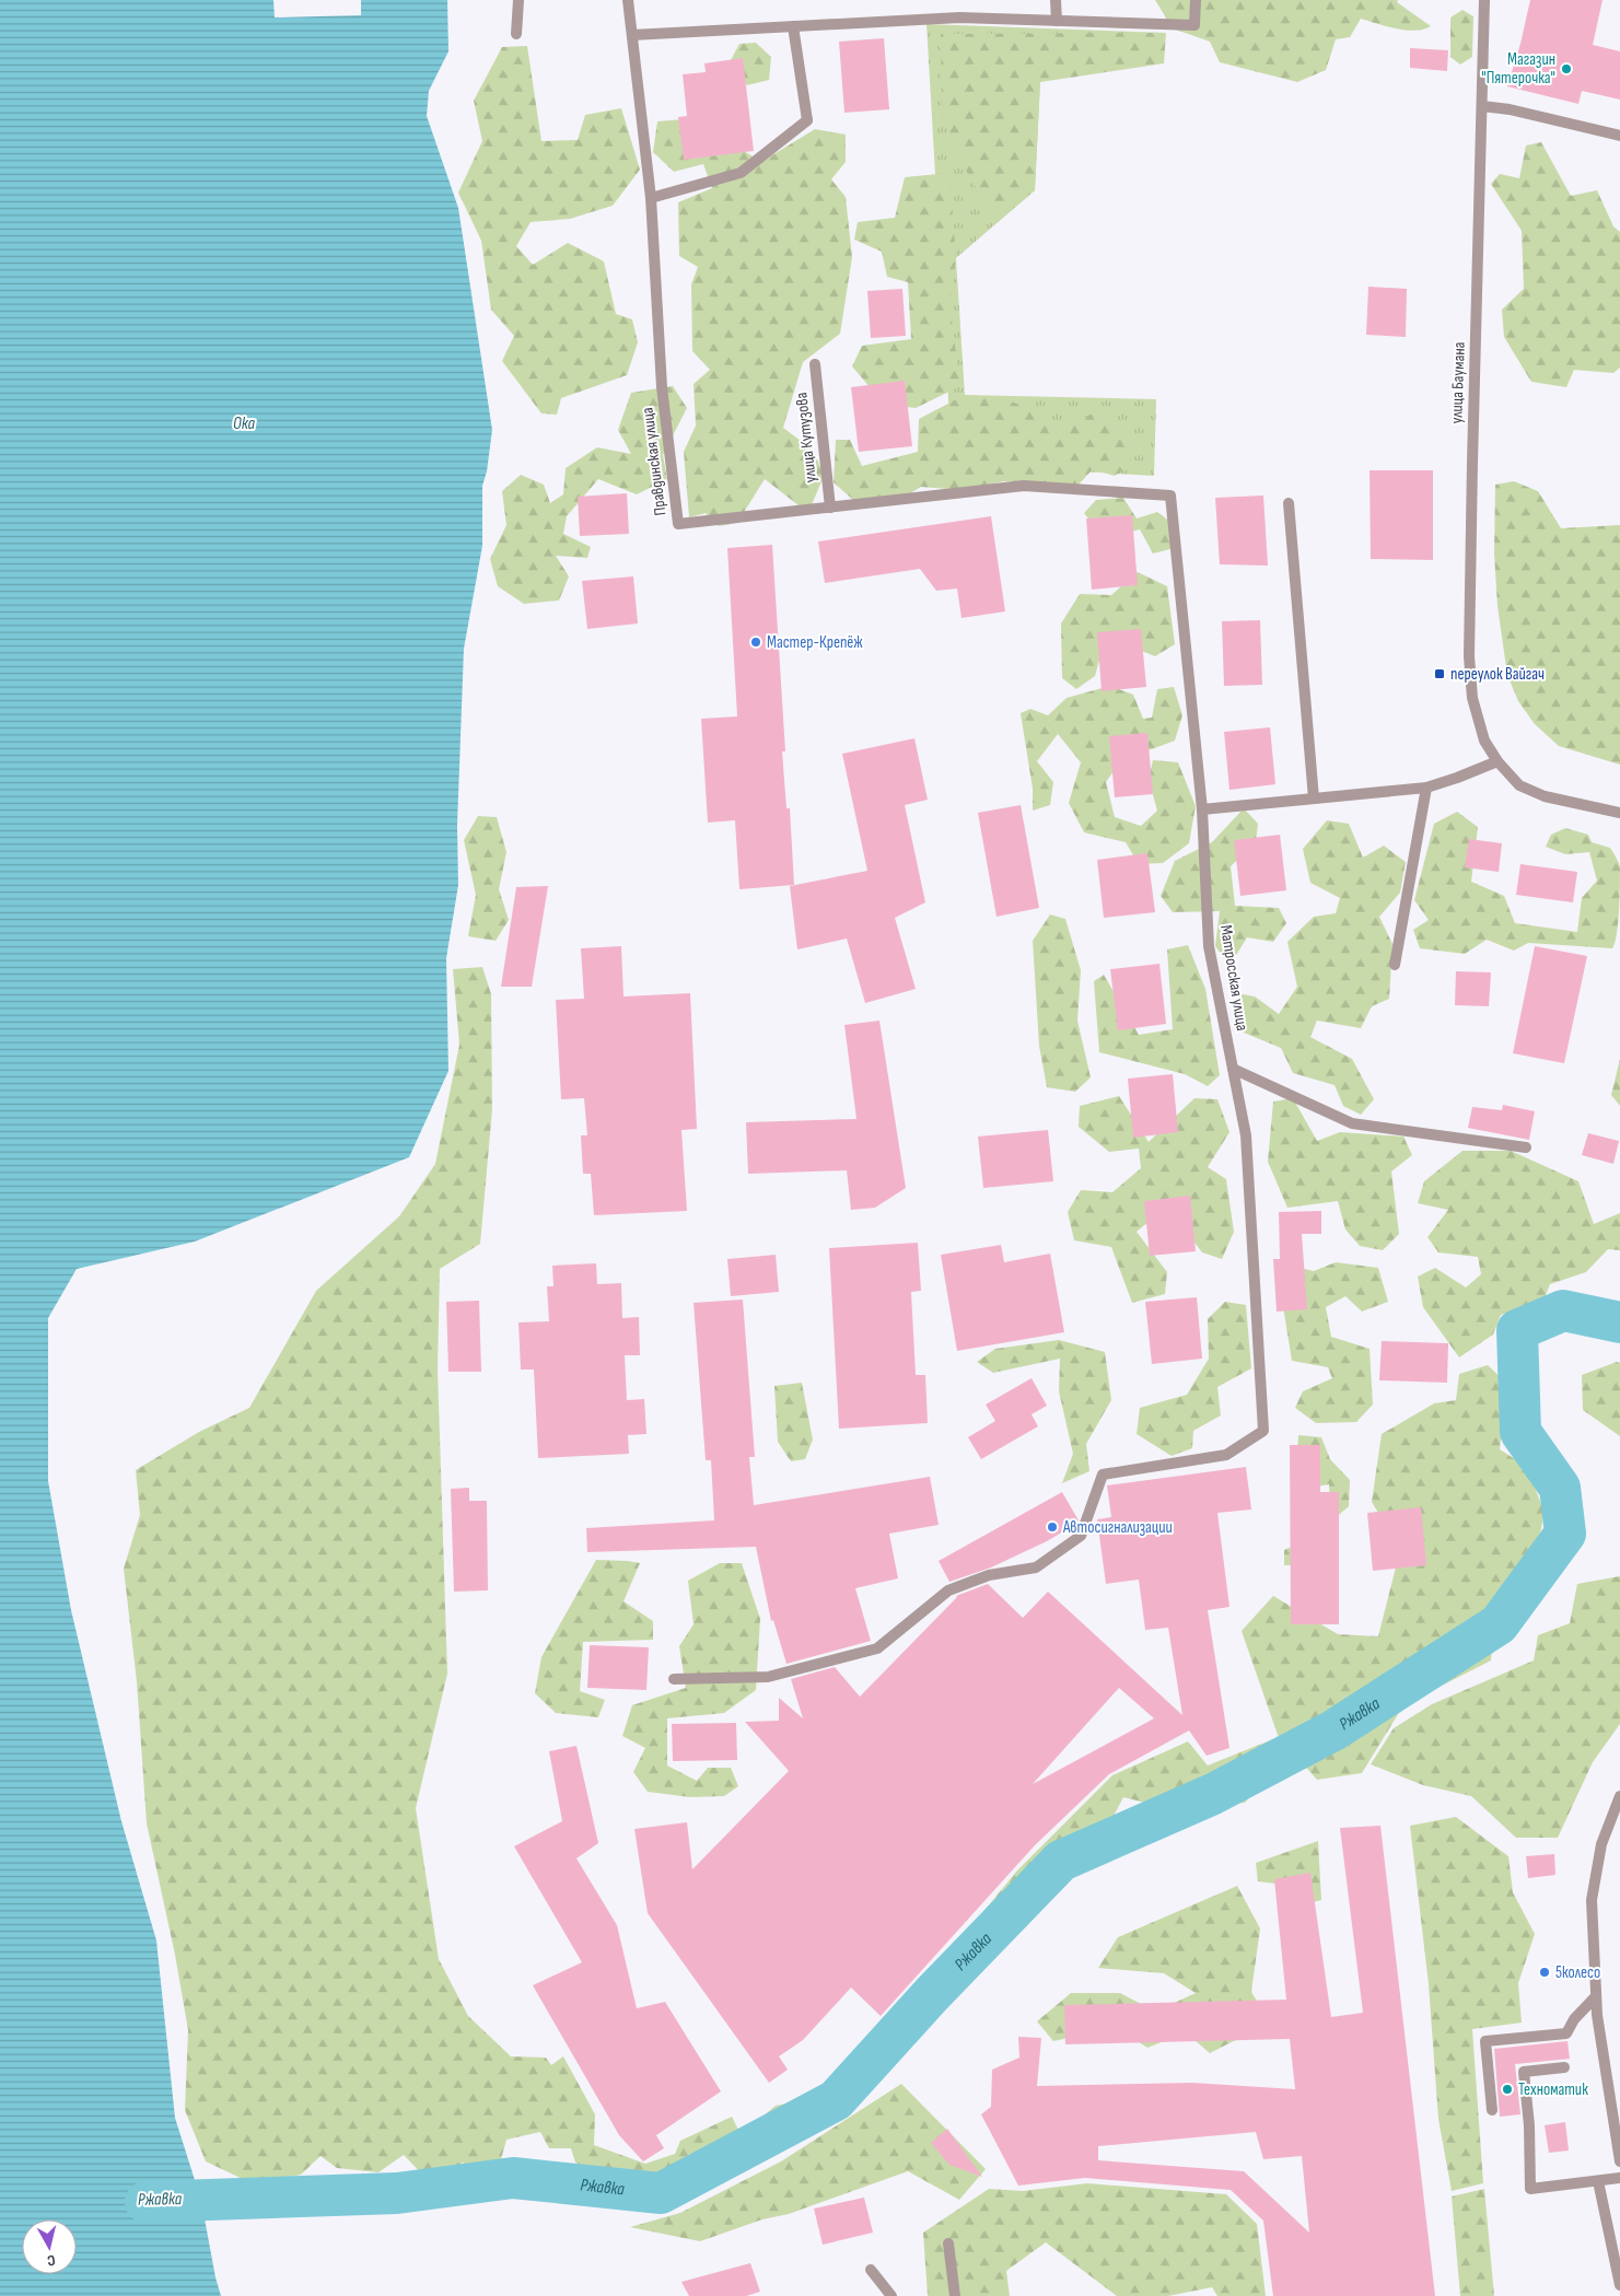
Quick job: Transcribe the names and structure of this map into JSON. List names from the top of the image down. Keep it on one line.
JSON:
{"streets":{"street":["улица Баумана","улица Кутузова","Правдинская улица","Матросская улица"]},"crossings":[["улица Кутузова","Правдинская улица"],["Правдинская улица","Матросская улица"]],"water":["Ока","Ржавка"],"places":{"other":["Магазин \"Пятерочка\"","Мастер-Крепёж","Автосигнализации","5колесо","Техноматик"],"transit":["переулок Вайгач"]},"north":"bottom"}
